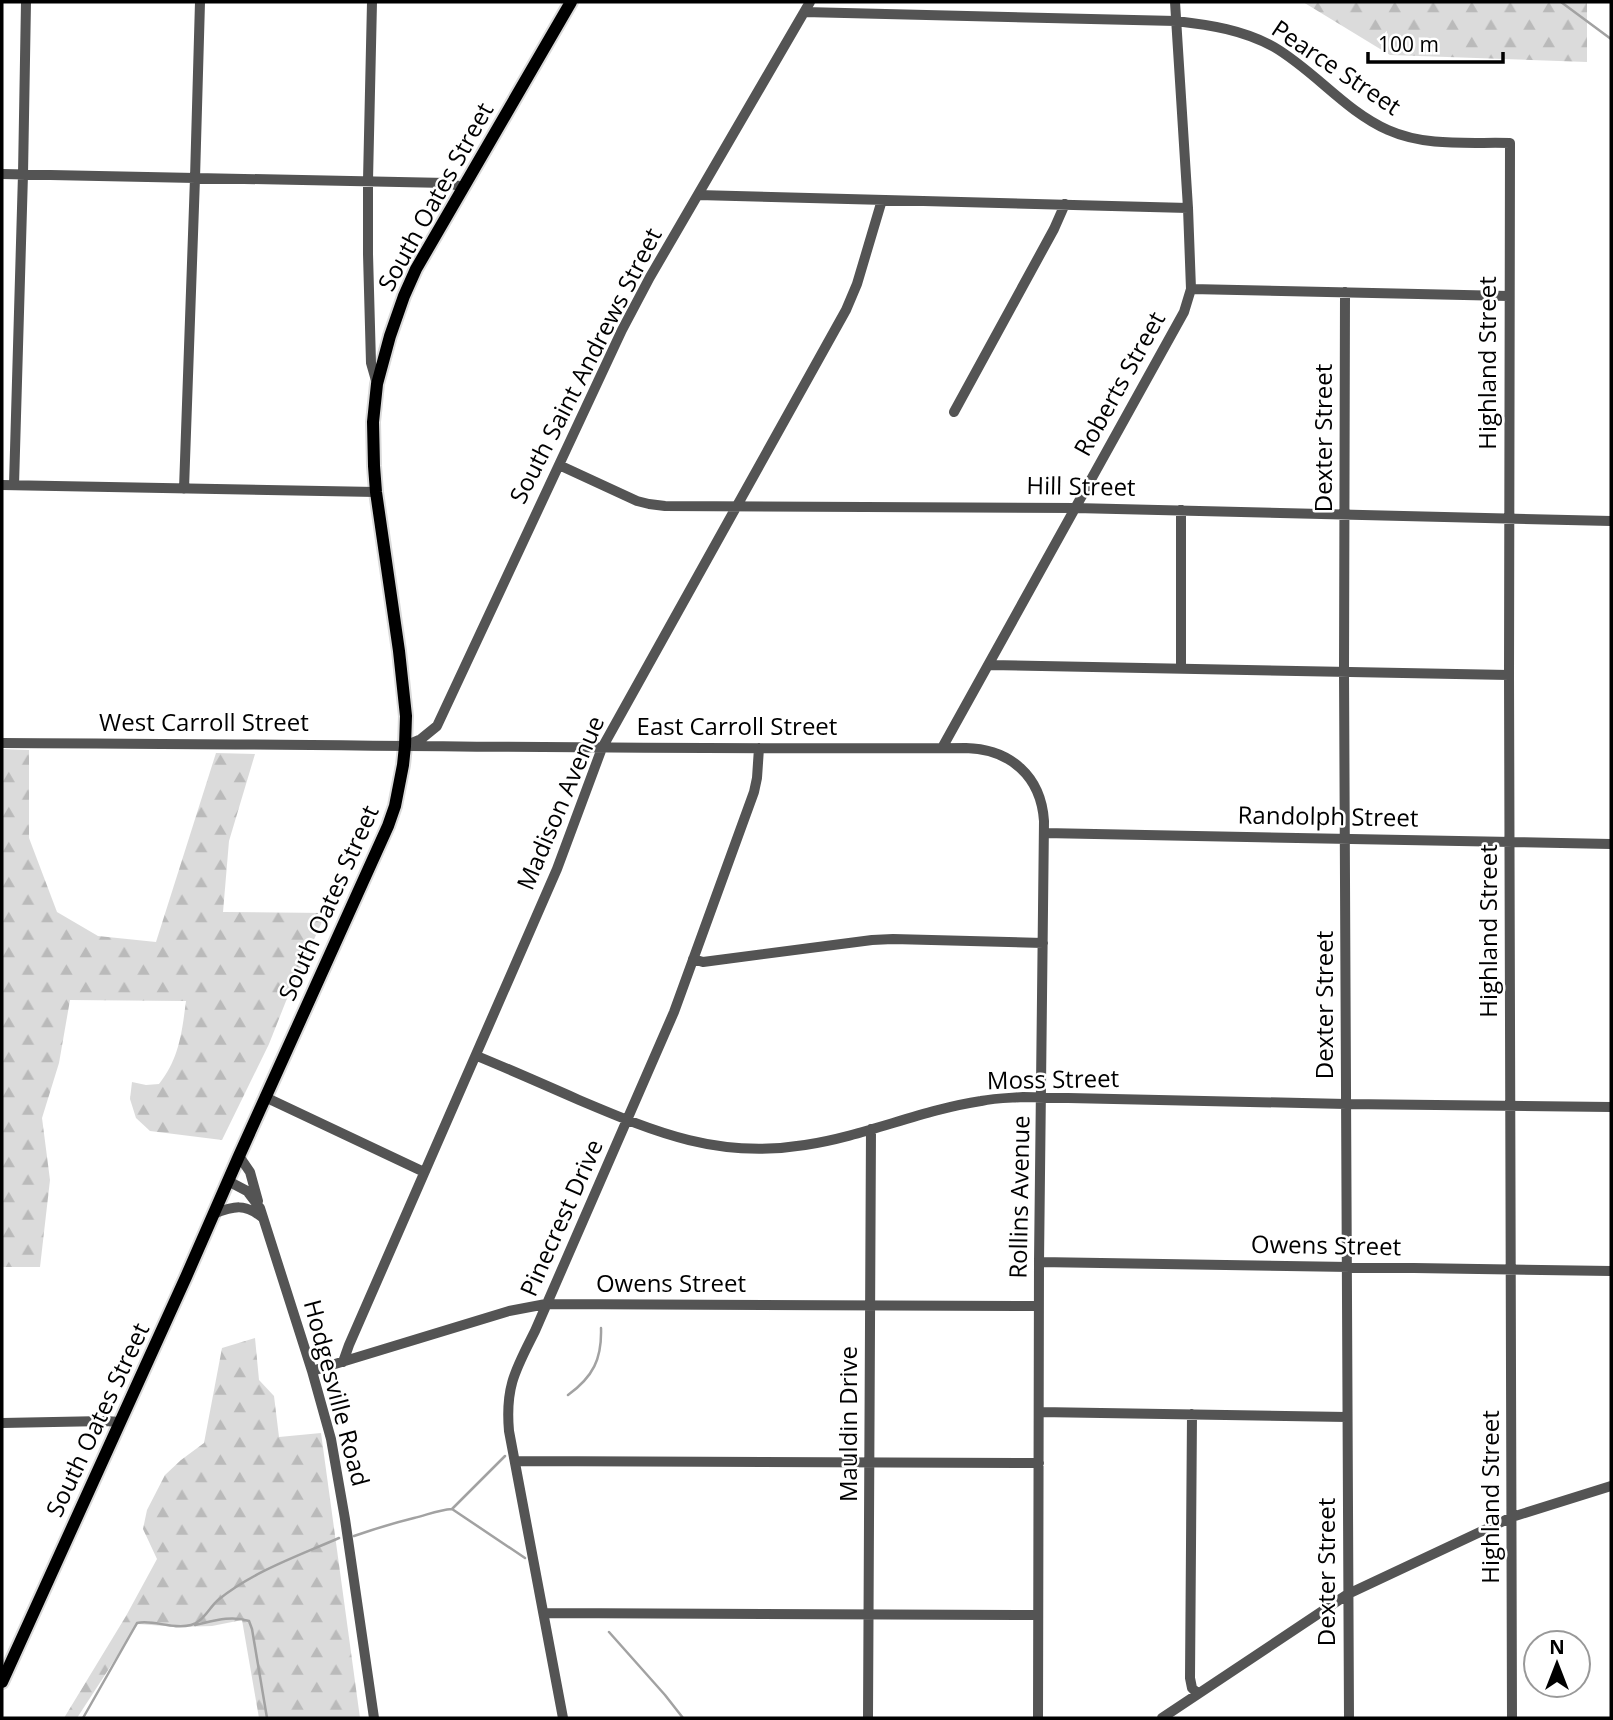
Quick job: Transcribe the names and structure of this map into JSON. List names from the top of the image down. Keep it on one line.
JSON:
{"streets":{"main road":["South Oates Street"],"street":["Pearce Street","Highland Street","South Saint Andrews Street","Roberts Street","Dexter Street","Hill Street","West Carroll Street","East Carroll Street","Madison Avenue","Randolph Street","Moss Street","Rollins Avenue","Pinecrest Drive","Owens Street","Hodgesville Road","Mauldin Drive"]},"crossings":[["Pearce Street","Highland Street"],["Pearce Street","South Saint Andrews Street"],["Pearce Street","Roberts Street"],["South Oates Street","South Saint Andrews Street"],["South Oates Street","West Carroll Street"],["South Oates Street","East Carroll Street"],["South Oates Street","Hodgesville Road"],["Highland Street","Hill Street"],["Highland Street","Randolph Street"],["Highland Street","Moss Street"],["Highland Street","Owens Street"],["South Saint Andrews Street","Hill Street"],["South Saint Andrews Street","West Carroll Street"],["South Saint Andrews Street","East Carroll Street"],["Roberts Street","Hill Street"],["Roberts Street","East Carroll Street"],["Roberts Street","Rollins Avenue"],["Dexter Street","Hill Street"],["Dexter Street","Randolph Street"],["Dexter Street","Moss Street"],["Dexter Street","Owens Street"],["Hill Street","Madison Avenue"],["West Carroll Street","East Carroll Street"],["East Carroll Street","Madison Avenue"],["East Carroll Street","Rollins Avenue"],["East Carroll Street","Pinecrest Drive"],["Madison Avenue","Moss Street"],["Madison Avenue","Owens Street"],["Randolph Street","Rollins Avenue"],["Moss Street","Rollins Avenue"],["Moss Street","Pinecrest Drive"],["Moss Street","Mauldin Drive"],["Rollins Avenue","Owens Street"],["Pinecrest Drive","Owens Street"],["Owens Street","Hodgesville Road"],["Owens Street","Mauldin Drive"]],"scale_bar":"100 m","north":"top"}
